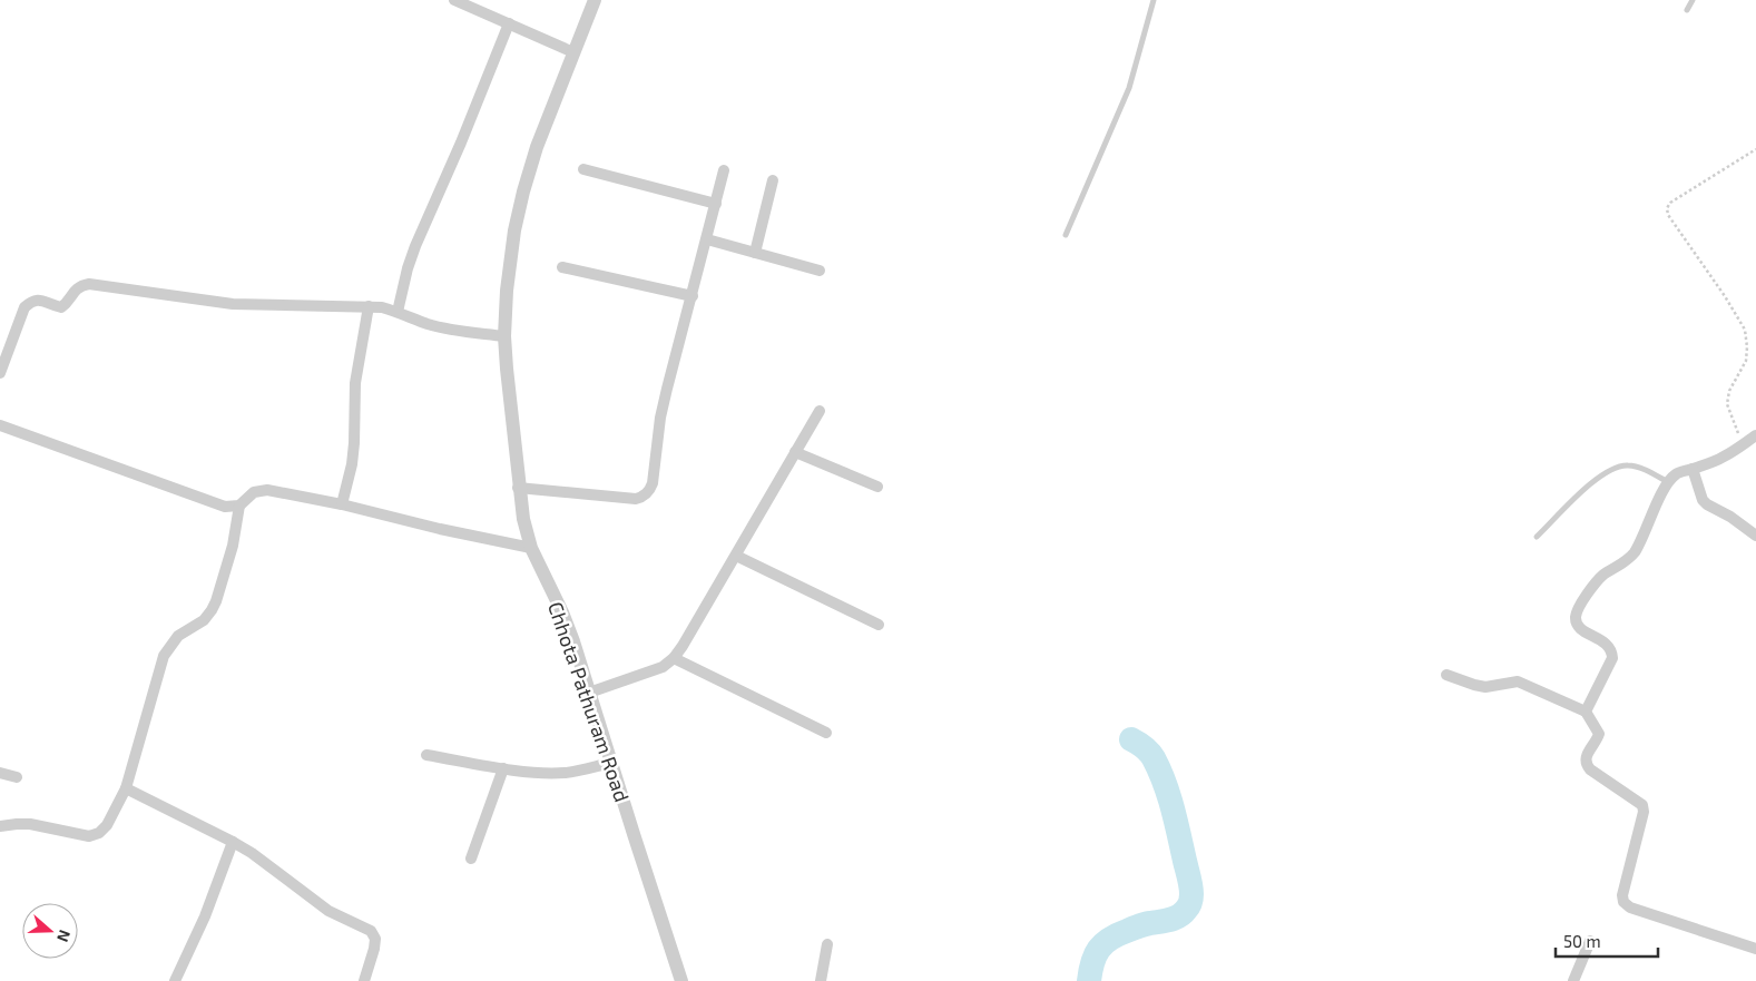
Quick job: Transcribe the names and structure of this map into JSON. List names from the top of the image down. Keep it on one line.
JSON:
{"streets":{"street":["Chhota Pathuram Road"]},"scale_bar":"50 m","north":"right"}
